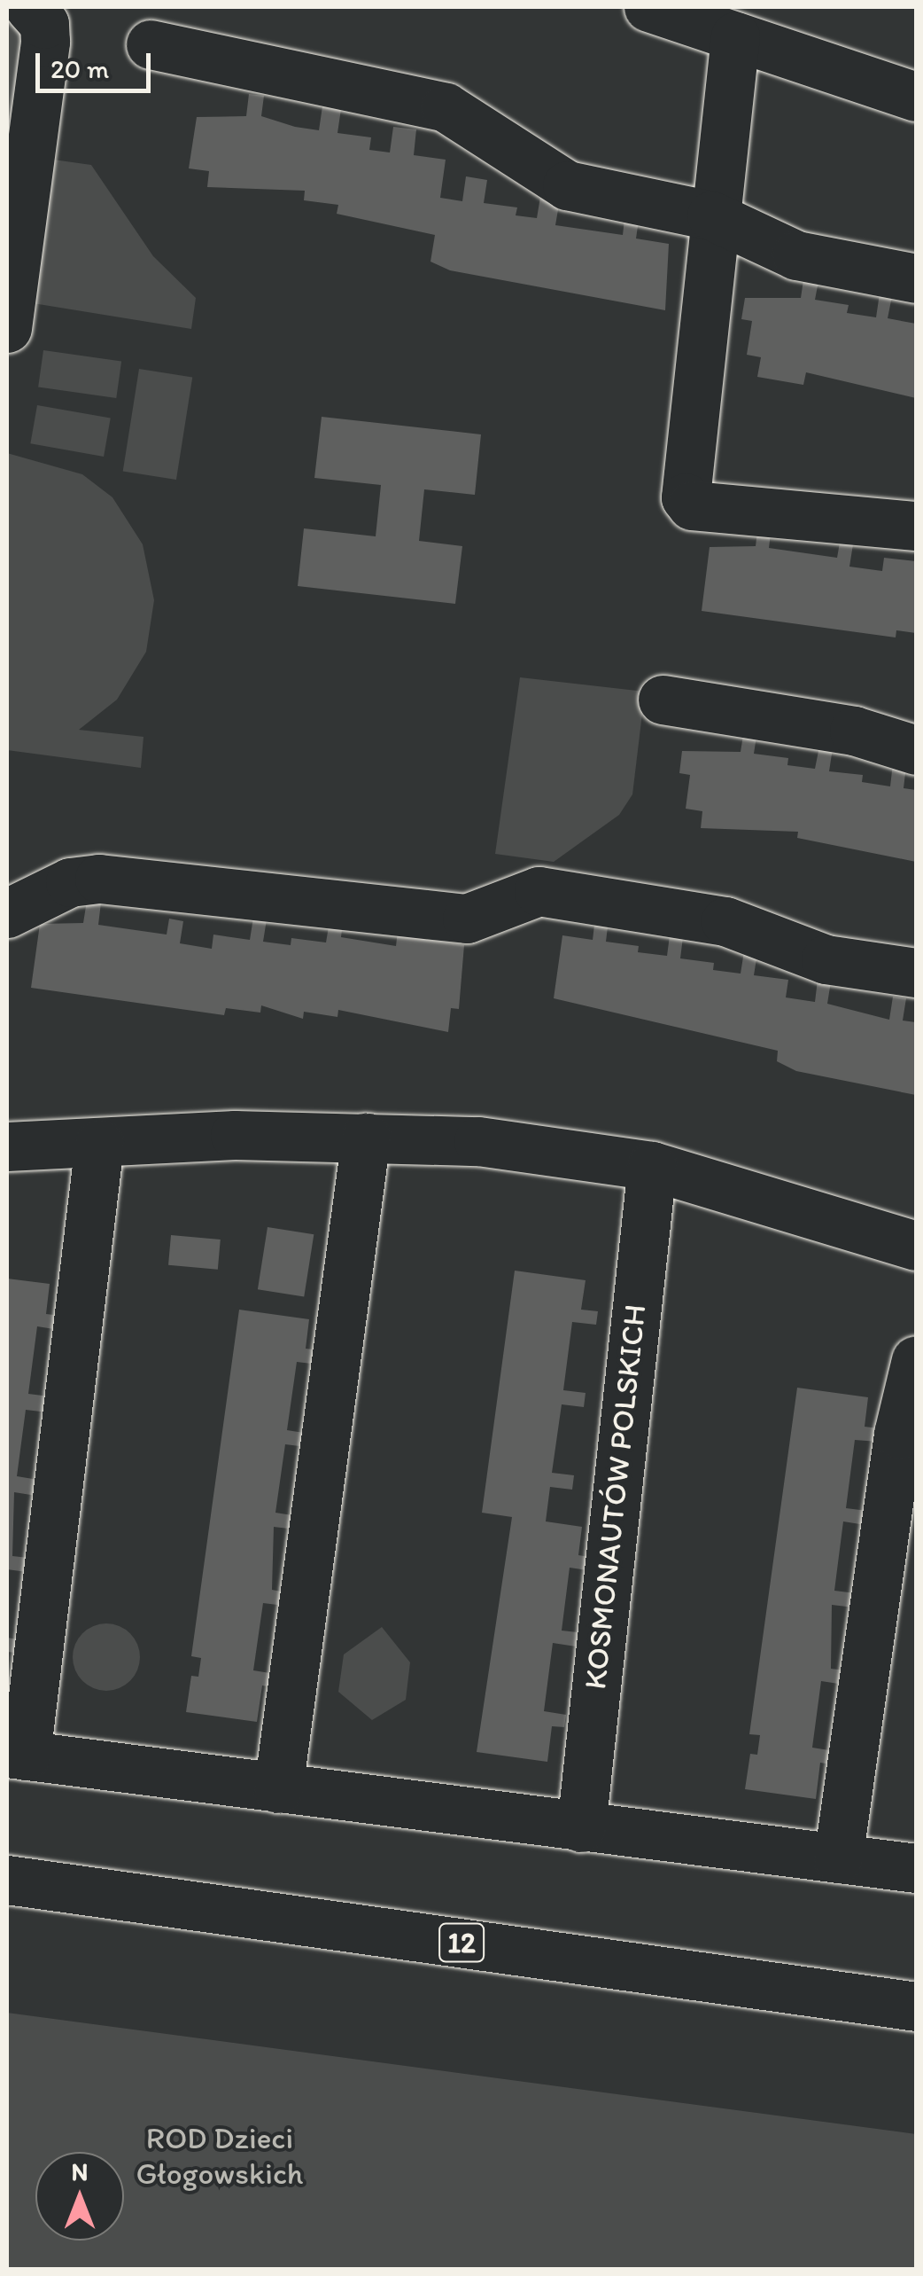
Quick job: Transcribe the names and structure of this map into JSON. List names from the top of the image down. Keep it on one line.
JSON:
{"streets":{"street":["KOSMONAUTÓW POLSKICH","12"]},"parks":["ROD Dzieci Głogowskich"],"scale_bar":"20 m","north":"top"}
